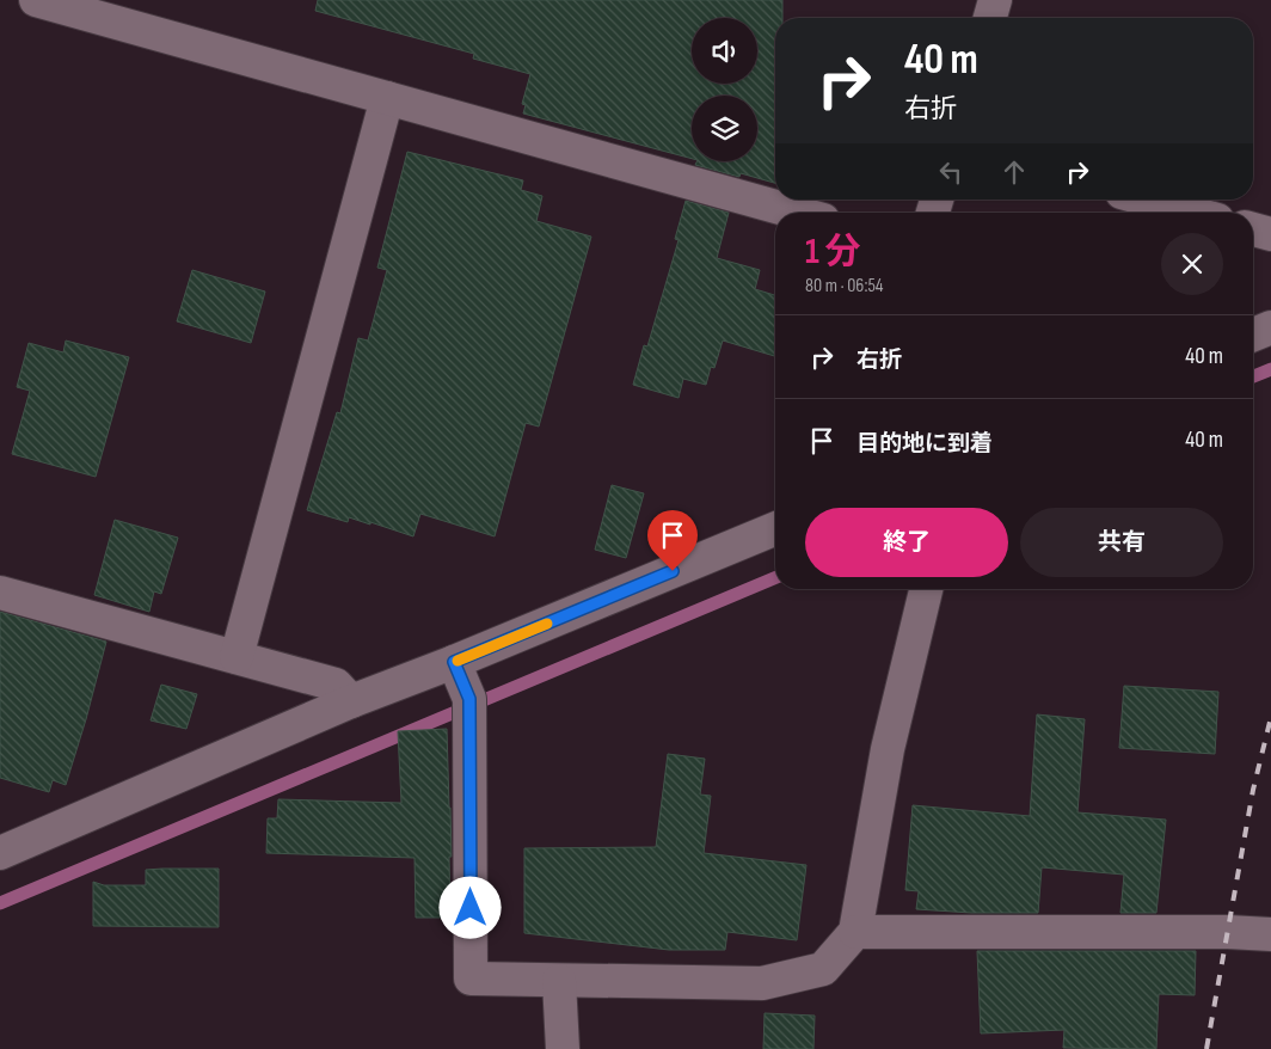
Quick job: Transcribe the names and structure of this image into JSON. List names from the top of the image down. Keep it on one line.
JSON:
{"page":{"turn":["40 m","右折"],"heading":["1 分","80 m · 06:54"],"list":[{"name":"右折","value":"40 m"},{"name":"目的地に到着","value":"40 m"}],"buttons":["終了","共有"]}}
